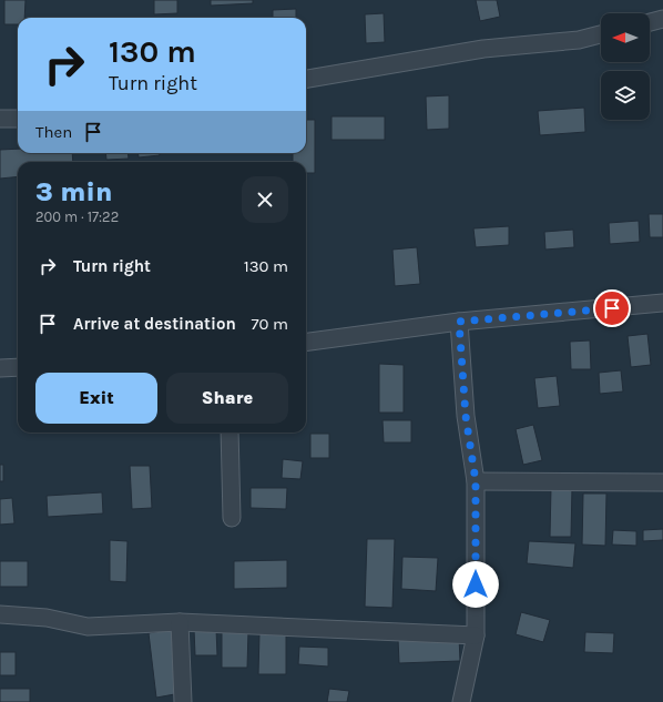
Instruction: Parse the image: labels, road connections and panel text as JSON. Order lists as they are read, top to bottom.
{
  "north": "left",
  "page": {
    "turn": ["130 m", "Turn right"],
    "then": "Then",
    "heading": ["3 min", "200 m · 17:22"],
    "list": [
      {
        "name": "Turn right",
        "value": "130 m"
      },
      {
        "name": "Arrive at destination",
        "value": "70 m"
      }
    ],
    "buttons": ["Exit", "Share"]
  }
}
